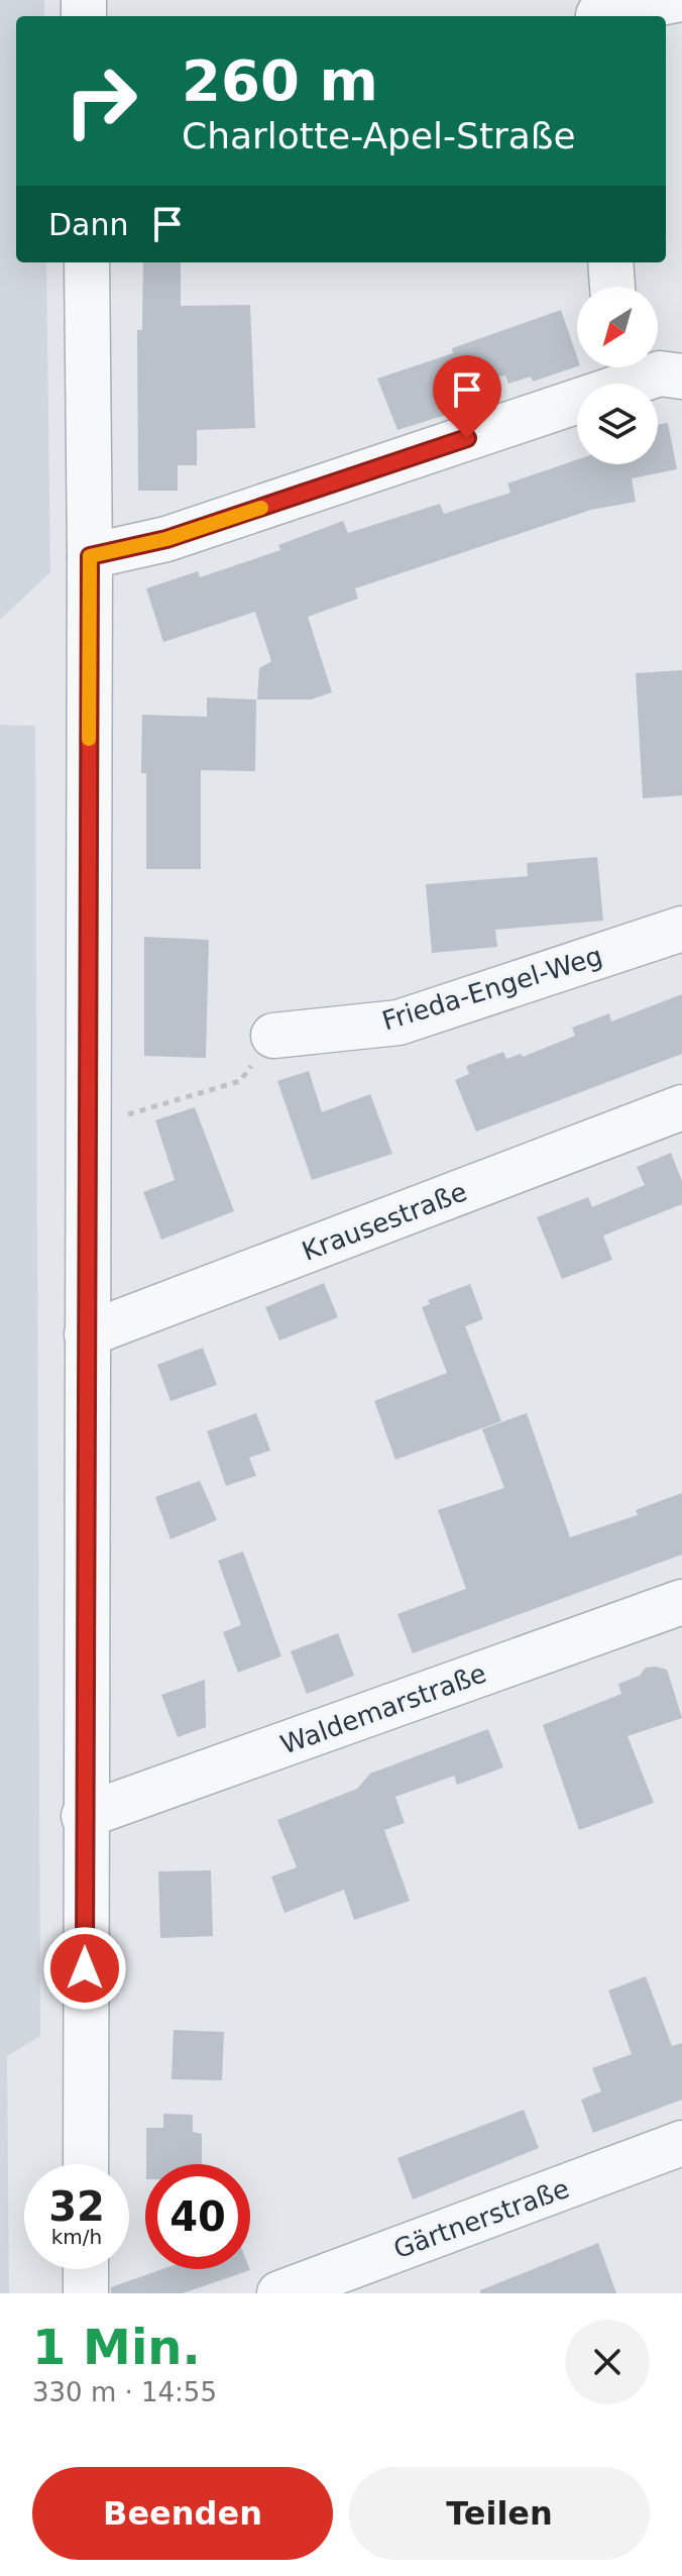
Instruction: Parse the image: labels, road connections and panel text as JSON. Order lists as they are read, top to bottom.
{
  "streets": {
    "street": [
      "Frieda-Engel-Weg",
      "Krausestraße",
      "Waldemarstraße",
      "Gärtnerstraße"
    ]
  },
  "north": "bottom left",
  "page": {
    "turn": ["260 m", "Charlotte-Apel-Straße"],
    "then": "Dann",
    "speed": "32 km/h",
    "limit": "40",
    "heading": ["1 Min.", "330 m · 14:55"],
    "buttons": ["Beenden", "Teilen"]
  }
}
